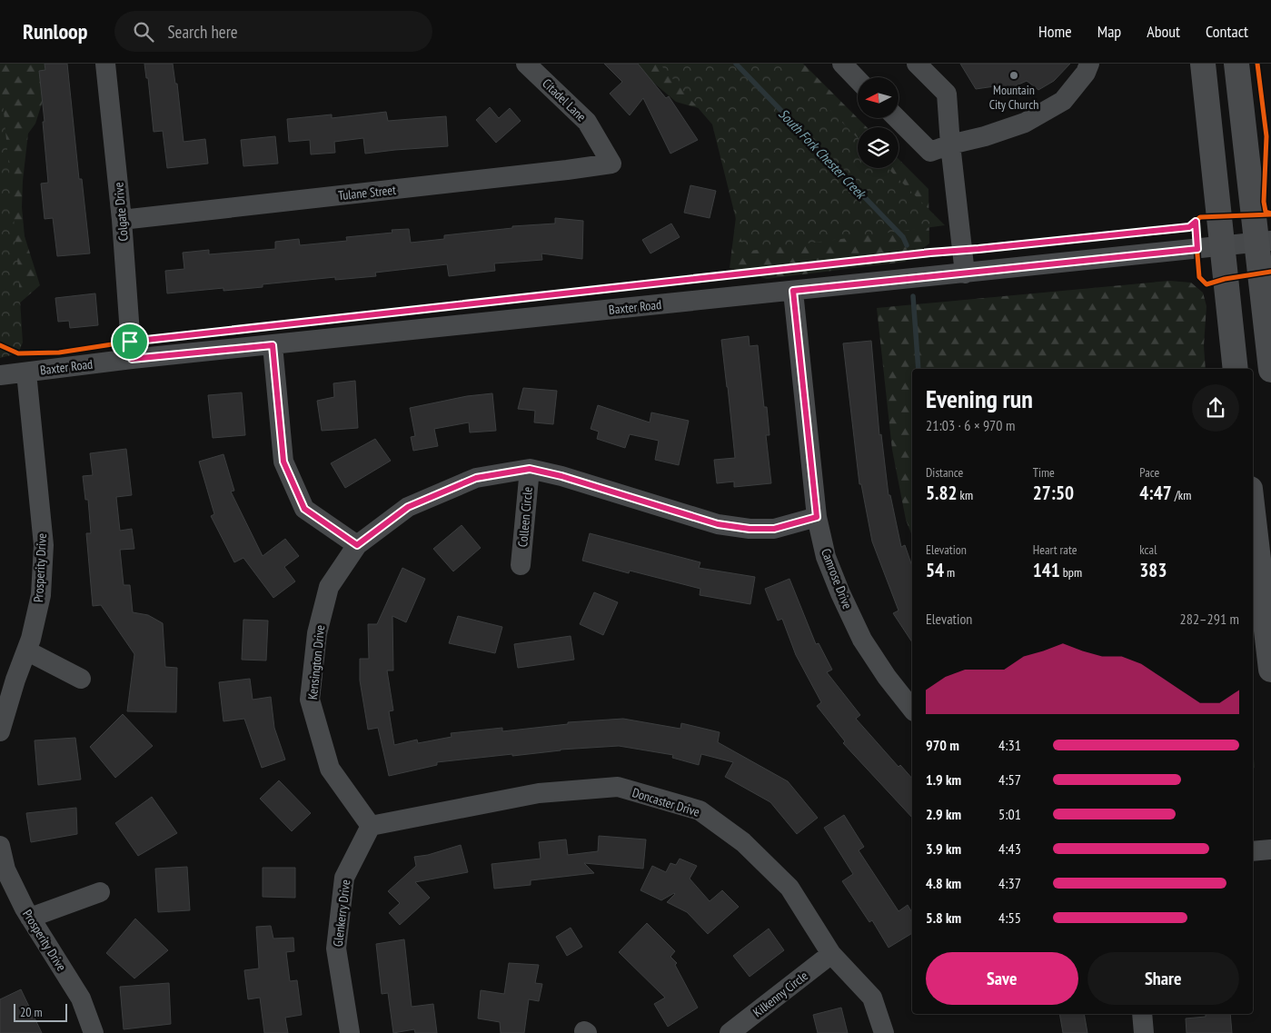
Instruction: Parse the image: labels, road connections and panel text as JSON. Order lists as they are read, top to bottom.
{
  "streets": {
    "street": [
      "Citadel Lane",
      "Tulane Street",
      "Colgate Drive",
      "Baxter Road",
      "Colleen Circle",
      "Prosperity Drive",
      "Camrose Drive",
      "Kensington Drive",
      "Doncaster Drive",
      "Glenkerry Drive",
      "Kilkenny Circle"
    ]
  },
  "crossings": [
    ["Citadel Lane", "Tulane Street"],
    ["Tulane Street", "Colgate Drive"],
    ["Colgate Drive", "Baxter Road"],
    ["Baxter Road", "Prosperity Drive"],
    ["Baxter Road", "Camrose Drive"],
    ["Colleen Circle", "Kensington Drive"],
    ["Camrose Drive", "Kensington Drive"],
    ["Kensington Drive", "Doncaster Drive"],
    ["Kensington Drive", "Glenkerry Drive"],
    ["Doncaster Drive", "Glenkerry Drive"],
    ["Doncaster Drive", "Kilkenny Circle"]
  ],
  "water": ["South Fork Chester Creek"],
  "places": ["Mountain City Church"],
  "scale_bar": "20 m",
  "north": "left",
  "page": {
    "header": "Runloop",
    "search": "Search here",
    "nav": [
      "Home",
      "Map",
      "About",
      "Contact"
    ],
    "heading": ["Evening run", "21:03 · 6 × 970 m"],
    "stats": [
      ["Distance", "5.82 km"],
      ["Time", "27:50"],
      ["Pace", "4:47 /km"],
      ["Elevation", "54 m"],
      ["Heart rate", "141 bpm"],
      ["kcal", "383"]
    ],
    "chart": ["Elevation", "282–291 m"],
    "list": [
      {
        "name": "970 m",
        "note": "4:31"
      },
      {
        "name": "1.9 km",
        "note": "4:57"
      },
      {
        "name": "2.9 km",
        "note": "5:01"
      },
      {
        "name": "3.9 km",
        "note": "4:43"
      },
      {
        "name": "4.8 km",
        "note": "4:37"
      },
      {
        "name": "5.8 km",
        "note": "4:55"
      }
    ],
    "buttons": ["Save", "Share"],
    "scale": "20 m"
  }
}
